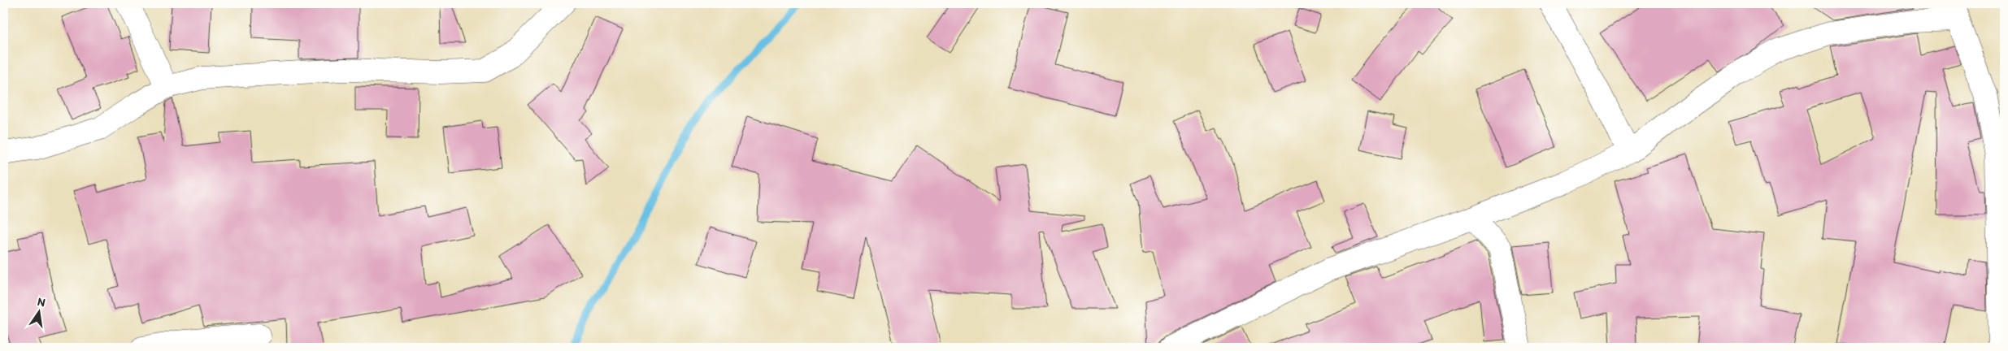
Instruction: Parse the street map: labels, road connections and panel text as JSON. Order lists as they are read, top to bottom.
{
  "north": "top"
}
